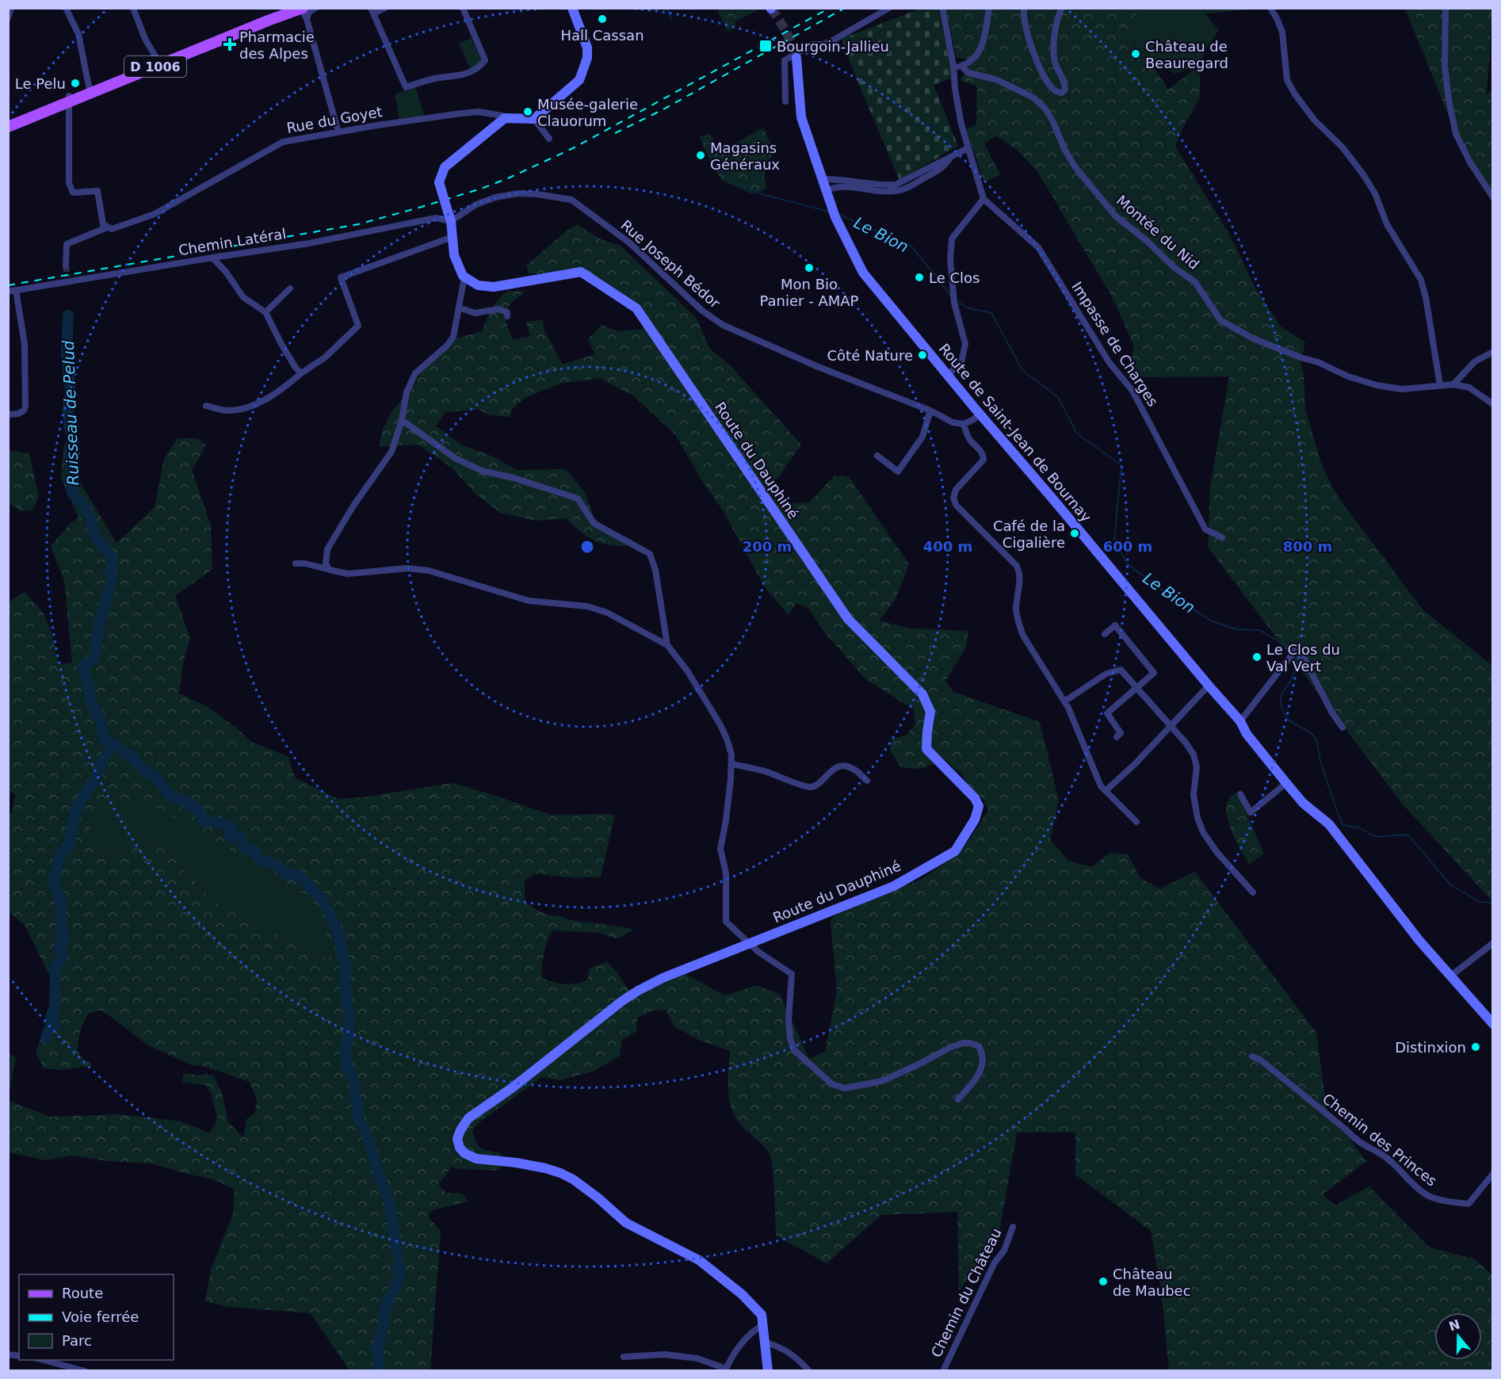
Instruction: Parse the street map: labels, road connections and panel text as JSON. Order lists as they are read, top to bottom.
{
  "streets": {
    "main road": ["D 1006"],
    "street": [
      "Rue du Goyet",
      "Montée du Nid",
      "Chemin Latéral",
      "Rue Joseph Bédor",
      "Impasse de Charges",
      "Route de Saint-Jean de Bournay",
      "Route du Dauphiné",
      "Chemin des Princes",
      "Chemin du Château"
    ]
  },
  "crossings": [
    ["Chemin Latéral", "Rue Joseph Bédor"]
  ],
  "water": ["Le Bion", "Ruisseau de Pelud"],
  "places": {
    "other": [
      "Hall Cassan",
      "Château de Beauregard",
      "Le Pelu",
      "Musée-galerie Clauorum",
      "Magasins Généraux",
      "Mon Bio Panier - AMAP",
      "Le Clos",
      "Côté Nature",
      "Café de la Cigalière",
      "Le Clos du Val Vert",
      "Distinxion",
      "Château de Maubec"
    ],
    "health": ["Pharmacie des Alpes"],
    "transit": ["Bourgoin-Jallieu"]
  },
  "legend": ["Route", "Voie ferrée", "Parc"],
  "north": "top",
  "rings": [
    "200 m",
    "400 m",
    "600 m",
    "800 m"
  ]
}
